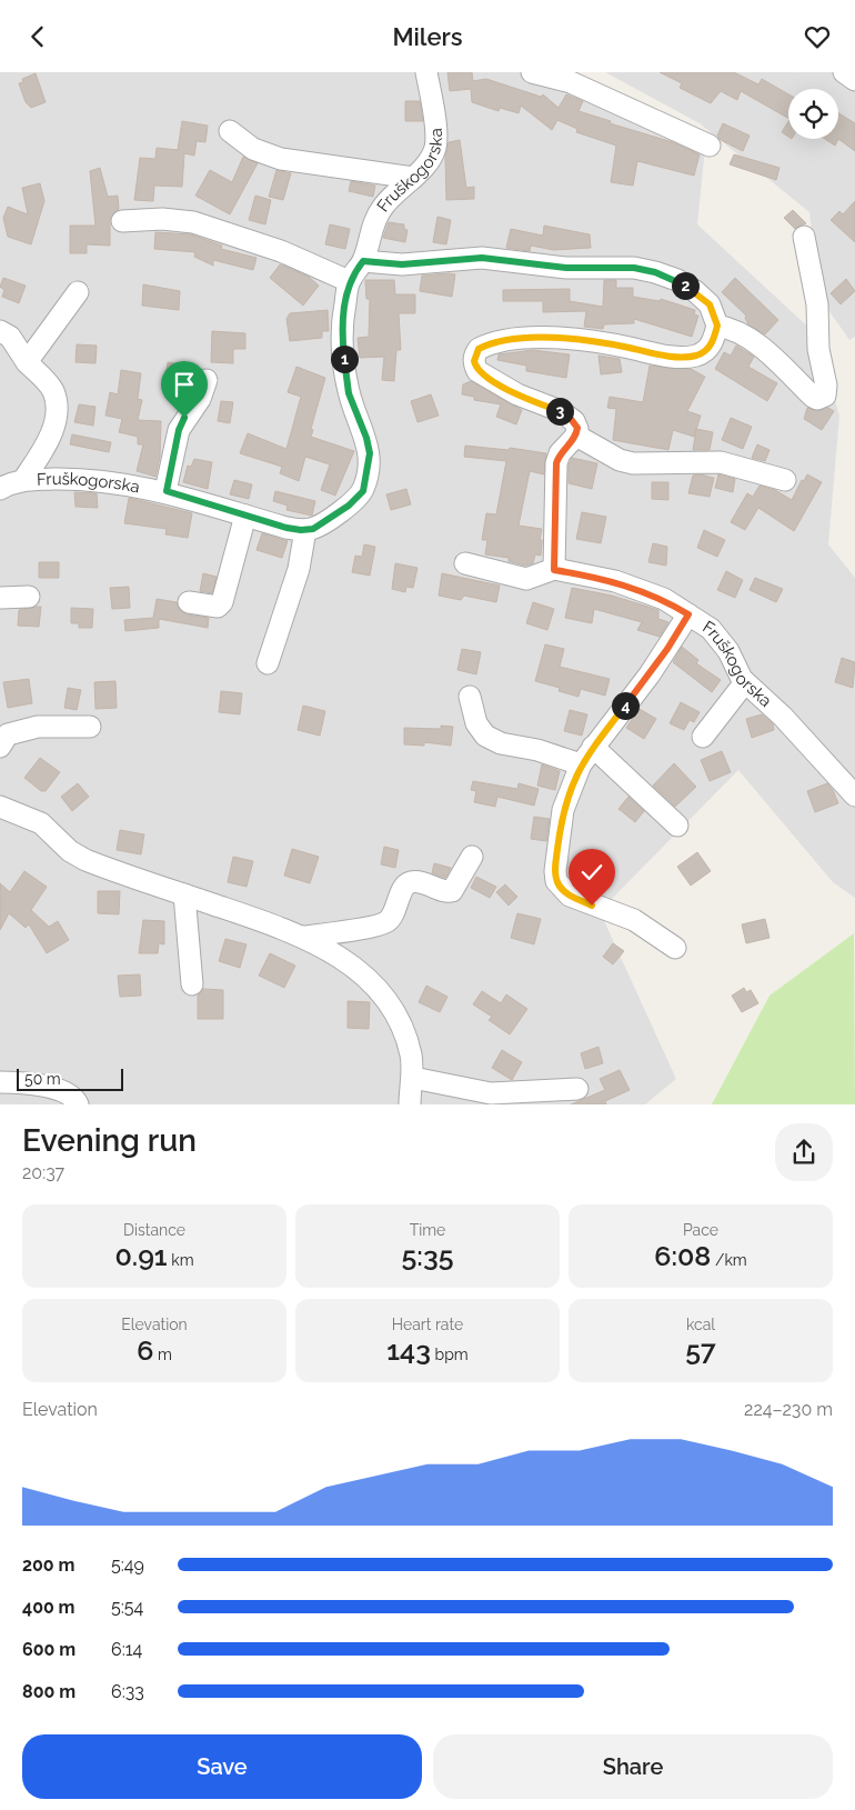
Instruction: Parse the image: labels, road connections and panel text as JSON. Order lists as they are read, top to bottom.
{
  "streets": {
    "street": ["Fruškogorska"]
  },
  "scale_bar": "50 m",
  "page": {
    "header": "Milers",
    "pins": [
      "2",
      "1",
      "3",
      "4"
    ],
    "scale": "50 m",
    "heading": ["Evening run", "20:37"],
    "stats": [
      ["Distance", "0.91 km"],
      ["Time", "5:35"],
      ["Pace", "6:08 /km"],
      ["Elevation", "6 m"],
      ["Heart rate", "143 bpm"],
      ["kcal", "57"]
    ],
    "chart": ["Elevation", "224–230 m"],
    "list": [
      {
        "name": "200 m",
        "note": "5:49"
      },
      {
        "name": "400 m",
        "note": "5:54"
      },
      {
        "name": "600 m",
        "note": "6:14"
      },
      {
        "name": "800 m",
        "note": "6:33"
      }
    ],
    "buttons": ["Save", "Share"]
  }
}
